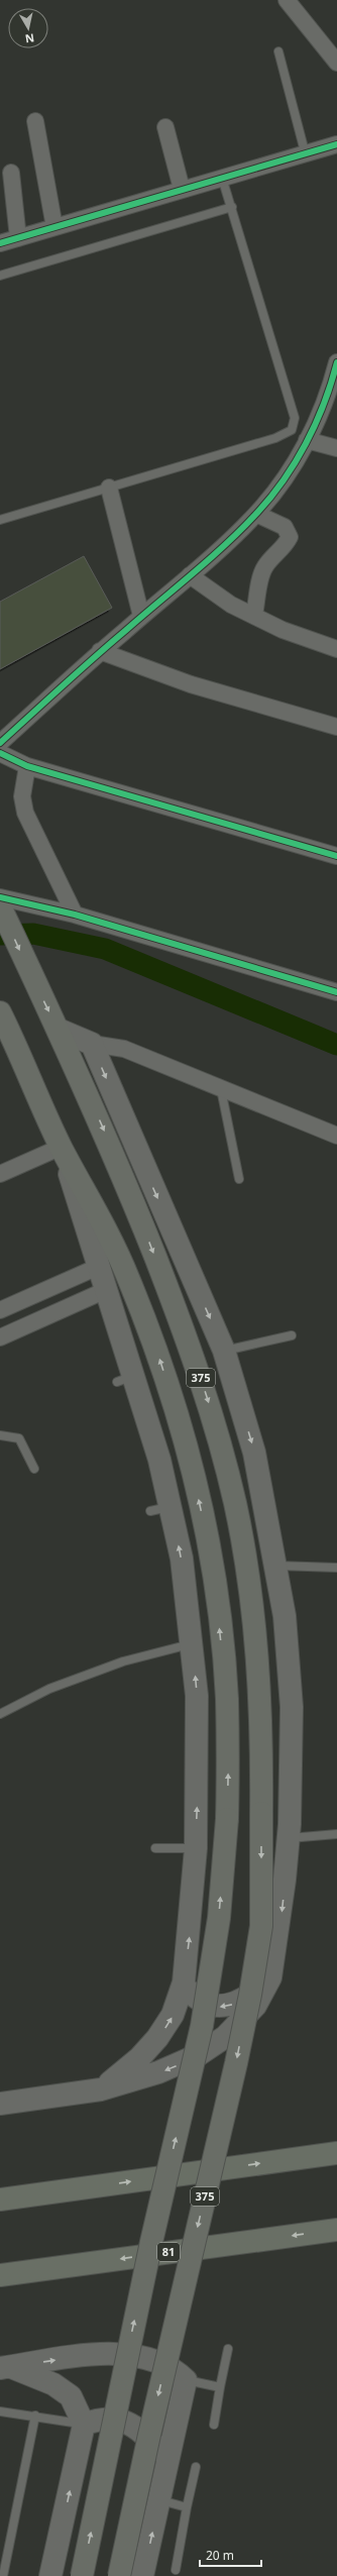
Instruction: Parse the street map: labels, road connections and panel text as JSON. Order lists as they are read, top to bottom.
{
  "streets": {
    "highway": ["81"],
    "main road": ["375"]
  },
  "scale_bar": "20 m",
  "north": "bottom"
}
